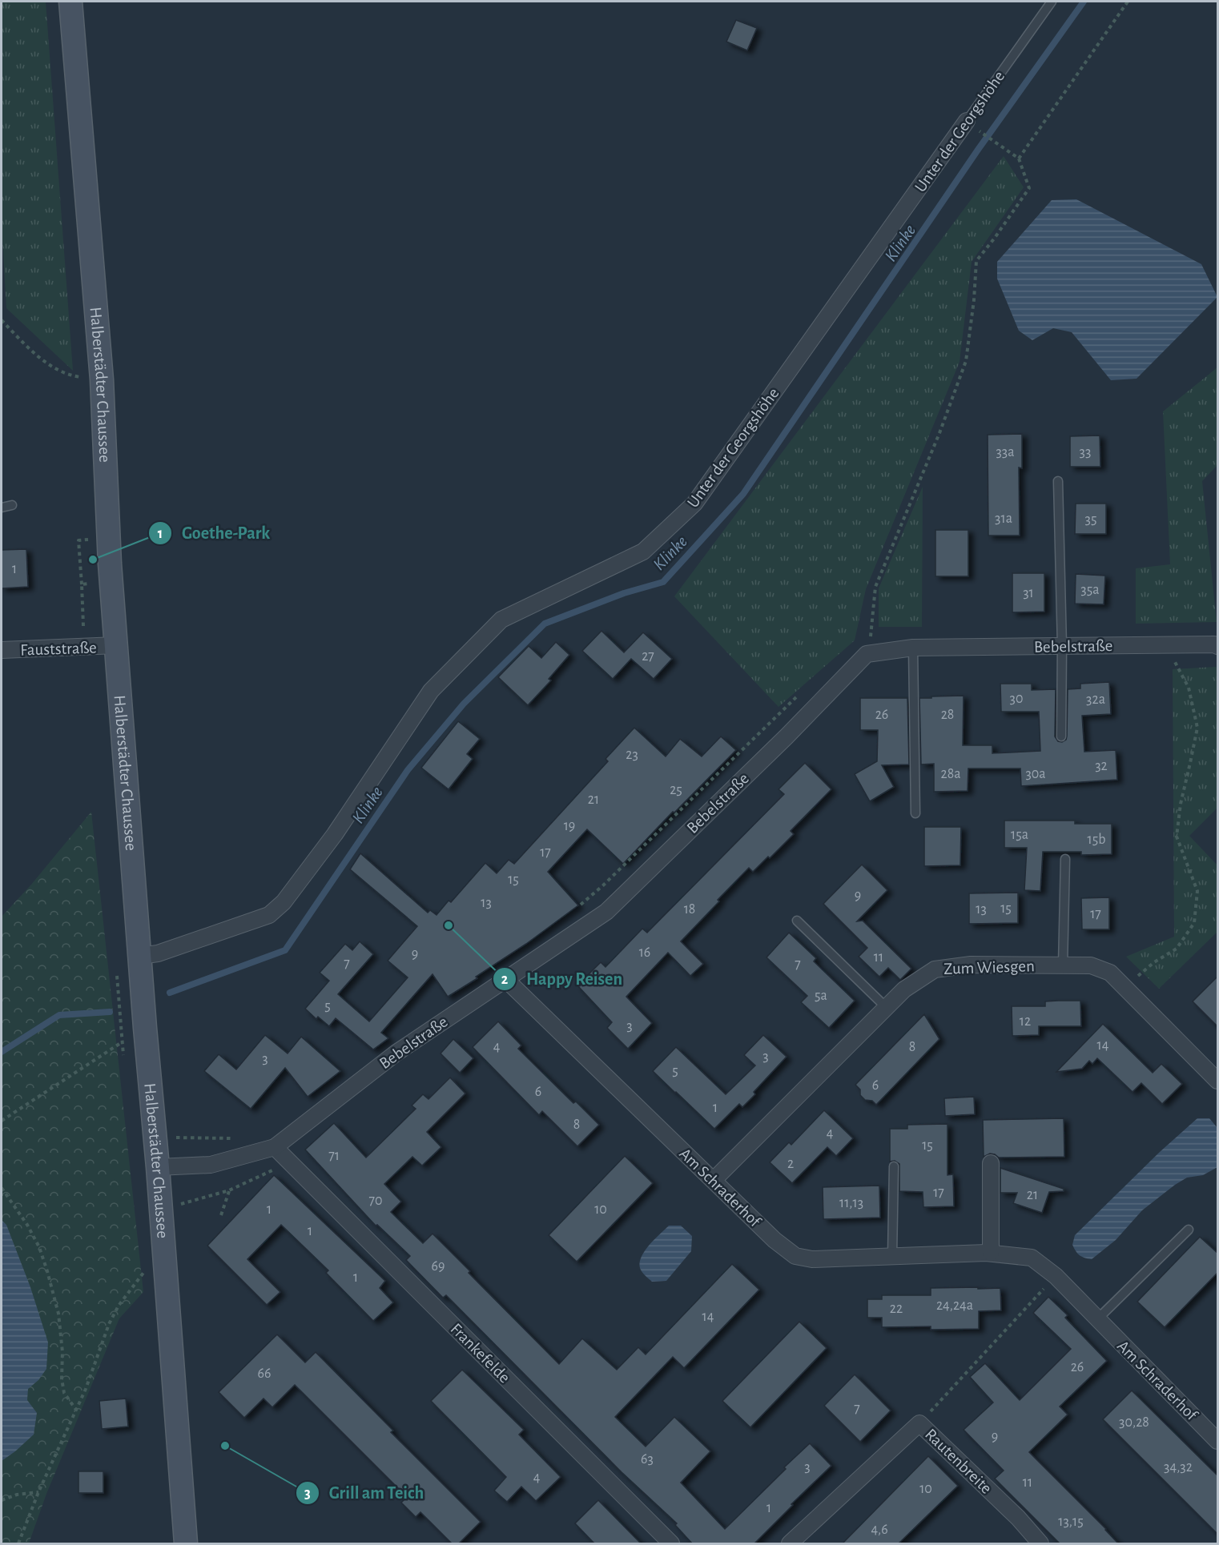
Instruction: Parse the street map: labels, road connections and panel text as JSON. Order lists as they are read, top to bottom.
{
  "streets": {
    "main road": ["Halberstädter Chaussee"],
    "street": [
      "Unter der Georgshöhe",
      "Bebelstraße",
      "Fauststraße",
      "Zum Wiesgen",
      "Am Schraderhof",
      "Frankefelde",
      "Rautenbreite"
    ]
  },
  "crossings": [
    ["Unter der Georgshöhe", "Halberstädter Chaussee"],
    ["Halberstädter Chaussee", "Fauststraße"],
    ["Bebelstraße", "Am Schraderhof"],
    ["Bebelstraße", "Frankefelde"],
    ["Zum Wiesgen", "Am Schraderhof"]
  ],
  "water": ["Klinke"],
  "places": ["Goethe-Park", "Happy Reisen", "Grill am Teich"],
  "house_numbers": [
    "33a",
    "33",
    "31a",
    "35",
    "1",
    "35a",
    "31",
    "27",
    "30",
    "32a",
    "26",
    "28",
    "23",
    "32",
    "28a",
    "30a",
    "25",
    "21",
    "19",
    "15a",
    "15b",
    "17",
    "15",
    "9",
    "13",
    "15",
    "18",
    "13",
    "17",
    "16",
    "9",
    "11",
    "7",
    "7",
    "5a",
    "5",
    "12",
    "3",
    "14",
    "4",
    "8",
    "3",
    "3",
    "5",
    "6",
    "6",
    "1",
    "8",
    "4",
    "15",
    "71",
    "2",
    "17",
    "21",
    "70",
    "11,13",
    "1",
    "10",
    "1",
    "69",
    "1",
    "24,24a",
    "22",
    "14",
    "26",
    "66",
    "7",
    "30,28",
    "9",
    "63",
    "3",
    "34,32",
    "4",
    "11",
    "10",
    "1",
    "13,15",
    "4,6"
  ]
}
